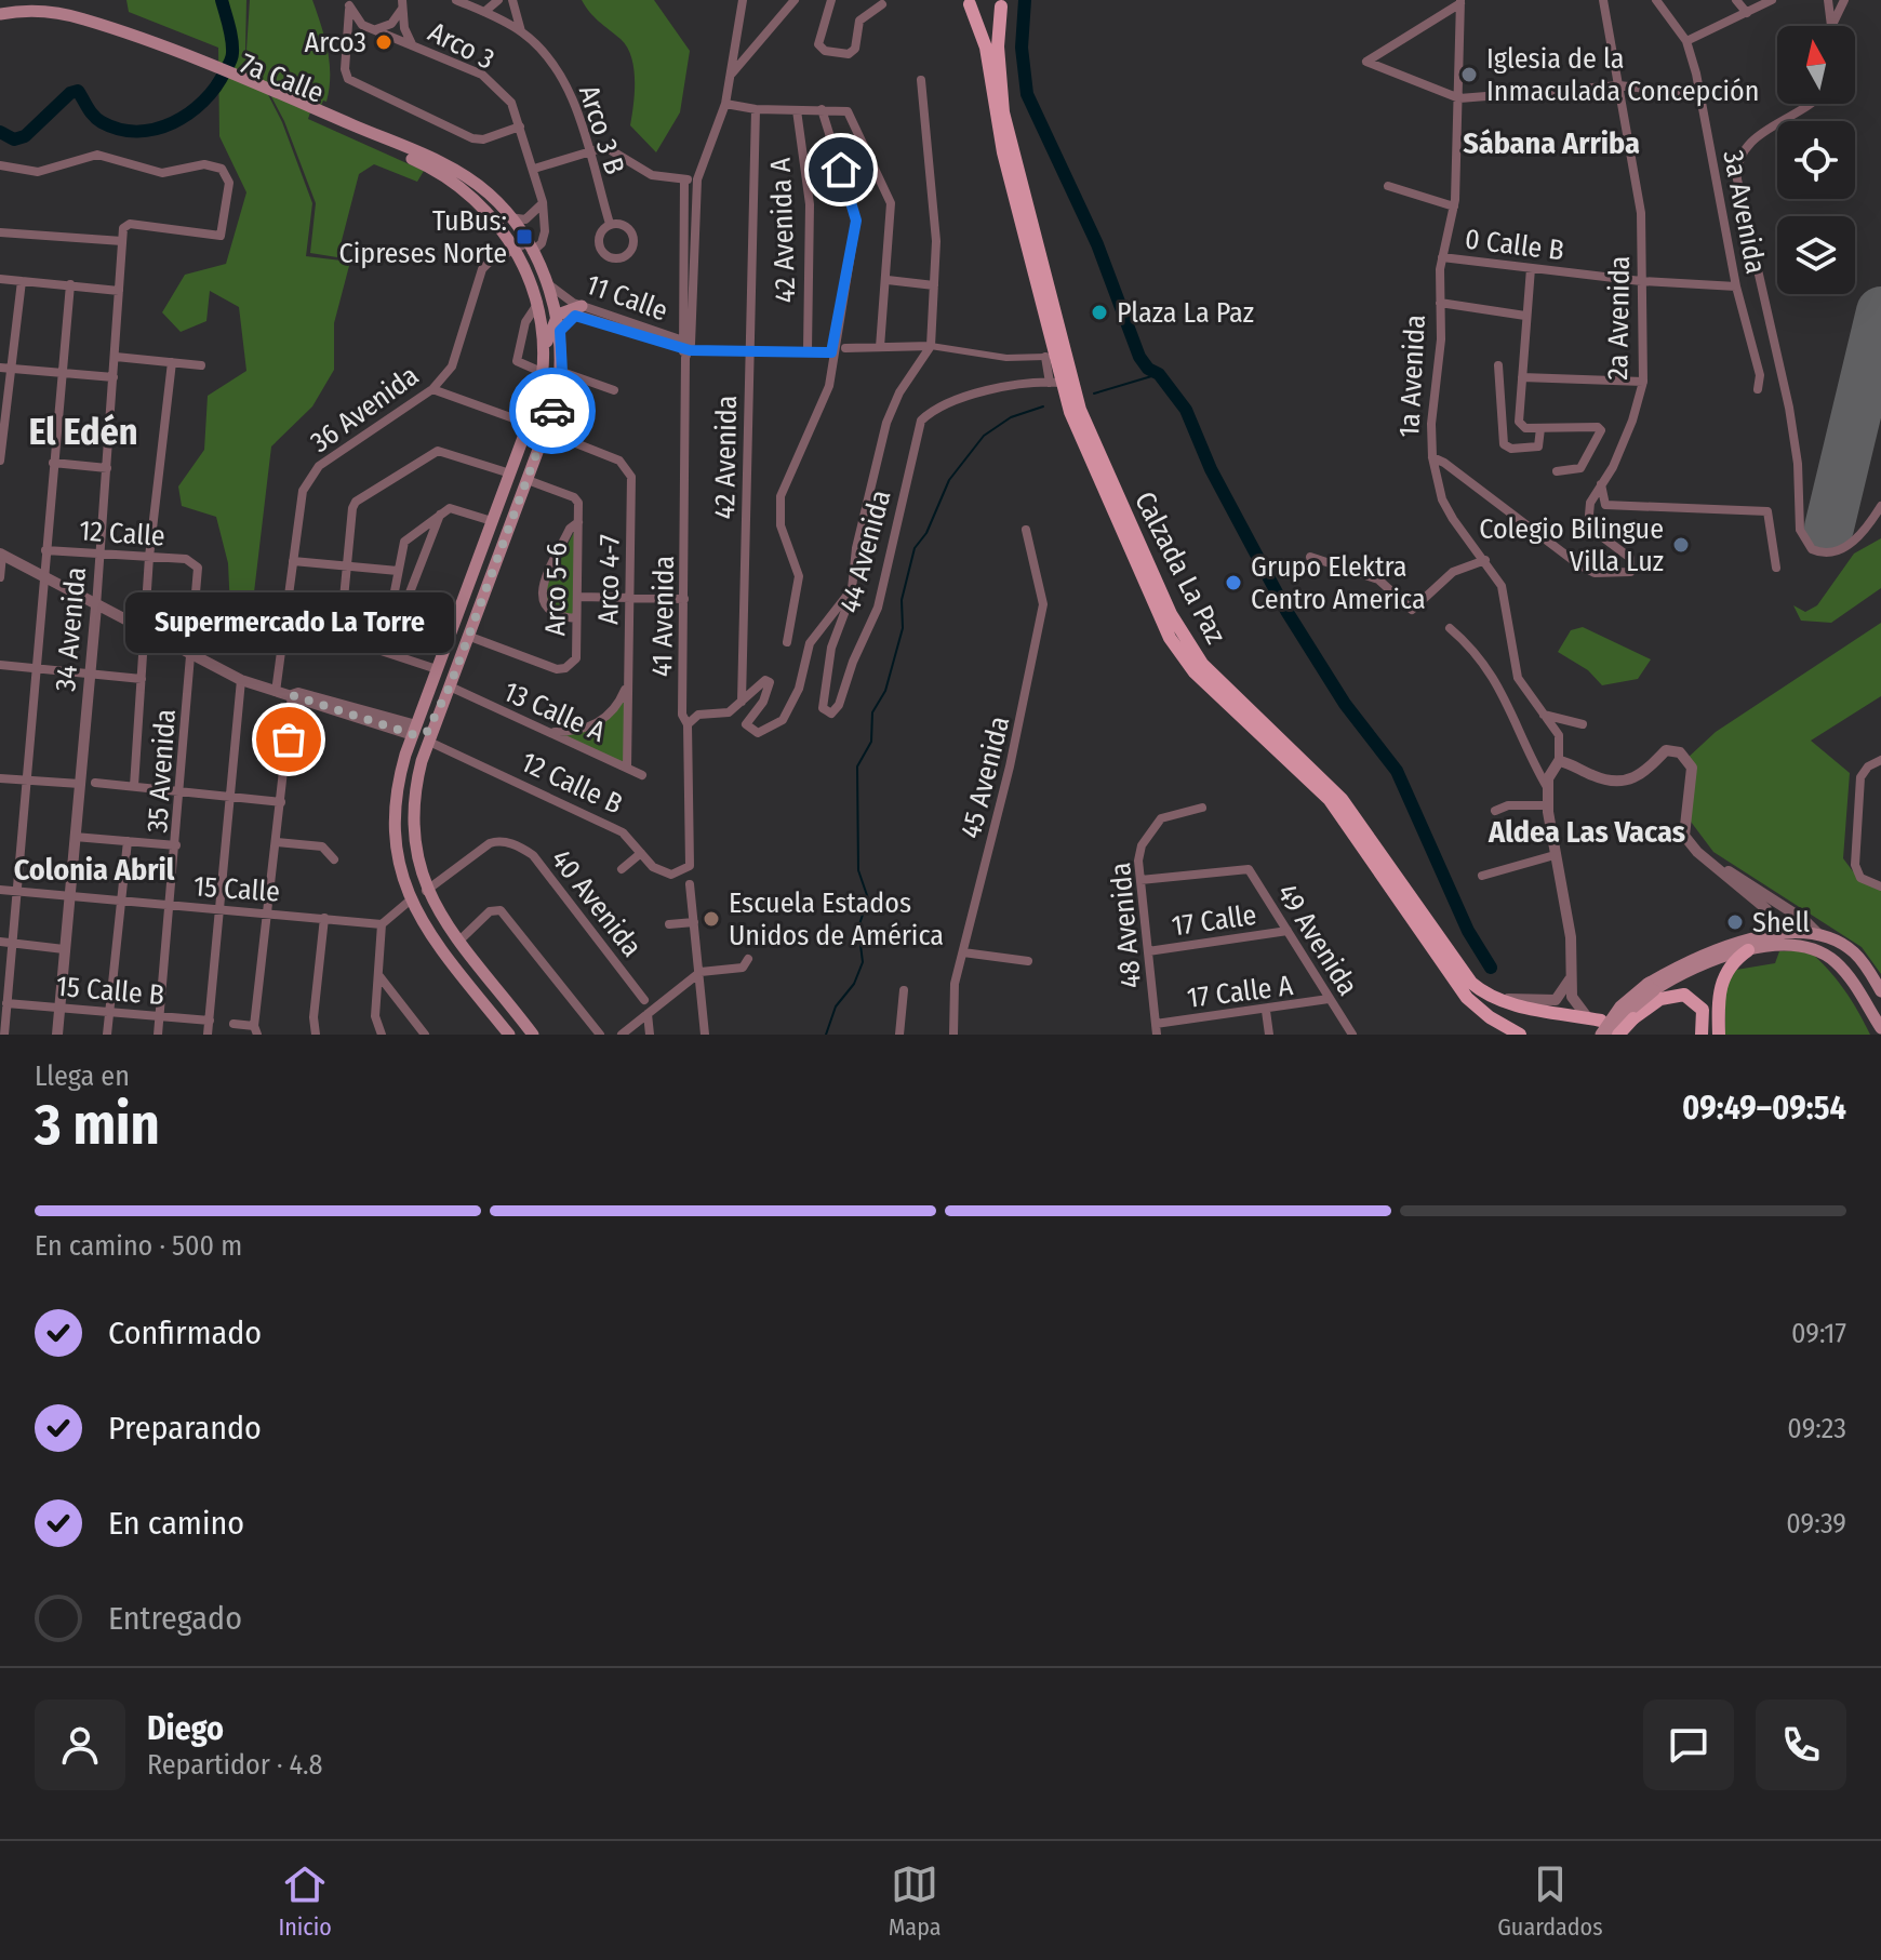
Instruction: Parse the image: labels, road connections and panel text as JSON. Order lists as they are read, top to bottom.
{
  "streets": {
    "main road": ["7a Calle", "Calzada La Paz"],
    "street": [
      "Arco 3",
      "Arco 3 B",
      "3a Avenida",
      "42 Avenida A",
      "0 Calle B",
      "11 Calle",
      "2a Avenida",
      "1a Avenida",
      "36 Avenida",
      "42 Avenida",
      "12 Calle",
      "44 Avenida",
      "Arco 4-7",
      "Arco 5-6",
      "41 Avenida",
      "34 Avenida",
      "13 Calle A",
      "35 Avenida",
      "45 Avenida",
      "12 Calle B",
      "15 Calle",
      "40 Avenida",
      "17 Calle",
      "48 Avenida",
      "49 Avenida",
      "15 Calle B",
      "17 Calle A"
    ]
  },
  "crossings": [
    ["7a Calle", "36 Avenida"],
    ["3a Avenida", "0 Calle B"],
    ["0 Calle B", "2a Avenida"],
    ["0 Calle B", "1a Avenida"],
    ["11 Calle", "41 Avenida"],
    ["2a Avenida", "1a Avenida"],
    ["42 Avenida", "44 Avenida"],
    ["12 Calle", "34 Avenida"],
    ["12 Calle", "35 Avenida"],
    ["44 Avenida", "Calzada La Paz"],
    ["Arco 4-7", "13 Calle A"],
    ["41 Avenida", "12 Calle B"],
    ["34 Avenida", "15 Calle"],
    ["34 Avenida", "15 Calle B"],
    ["35 Avenida", "15 Calle"],
    ["35 Avenida", "15 Calle B"],
    ["17 Calle", "48 Avenida"],
    ["17 Calle", "49 Avenida"],
    ["48 Avenida", "49 Avenida"],
    ["48 Avenida", "17 Calle A"],
    ["49 Avenida", "17 Calle A"]
  ],
  "districts": [
    "Sábana Arriba",
    "El Edén",
    "Aldea Las Vacas",
    "Colonia Abril"
  ],
  "places": {
    "other": [
      "Arco3",
      "Iglesia de la Inmaculada Concepción",
      "Plaza La Paz",
      "Colegio Bilingue Villa Luz",
      "Grupo Elektra Centro America",
      "Supermercado La Torre",
      "Escuela Estados Unidos de América",
      "Shell"
    ],
    "transit": ["TuBus: Cipreses Norte"]
  },
  "north": "top",
  "page": {
    "bubble": "Supermercado La Torre",
    "heading": ["3 min", "Llega en", "09:49–09:54"],
    "panel": ["Diego", "Repartidor · 4.8"],
    "bar": "En camino · 500 m",
    "list": [
      ["Confirmado", "09:17"],
      ["Preparando", "09:23"],
      ["En camino", "09:39"],
      "Entregado"
    ],
    "tabs": ["Inicio", "Mapa", "Guardados"]
  }
}
